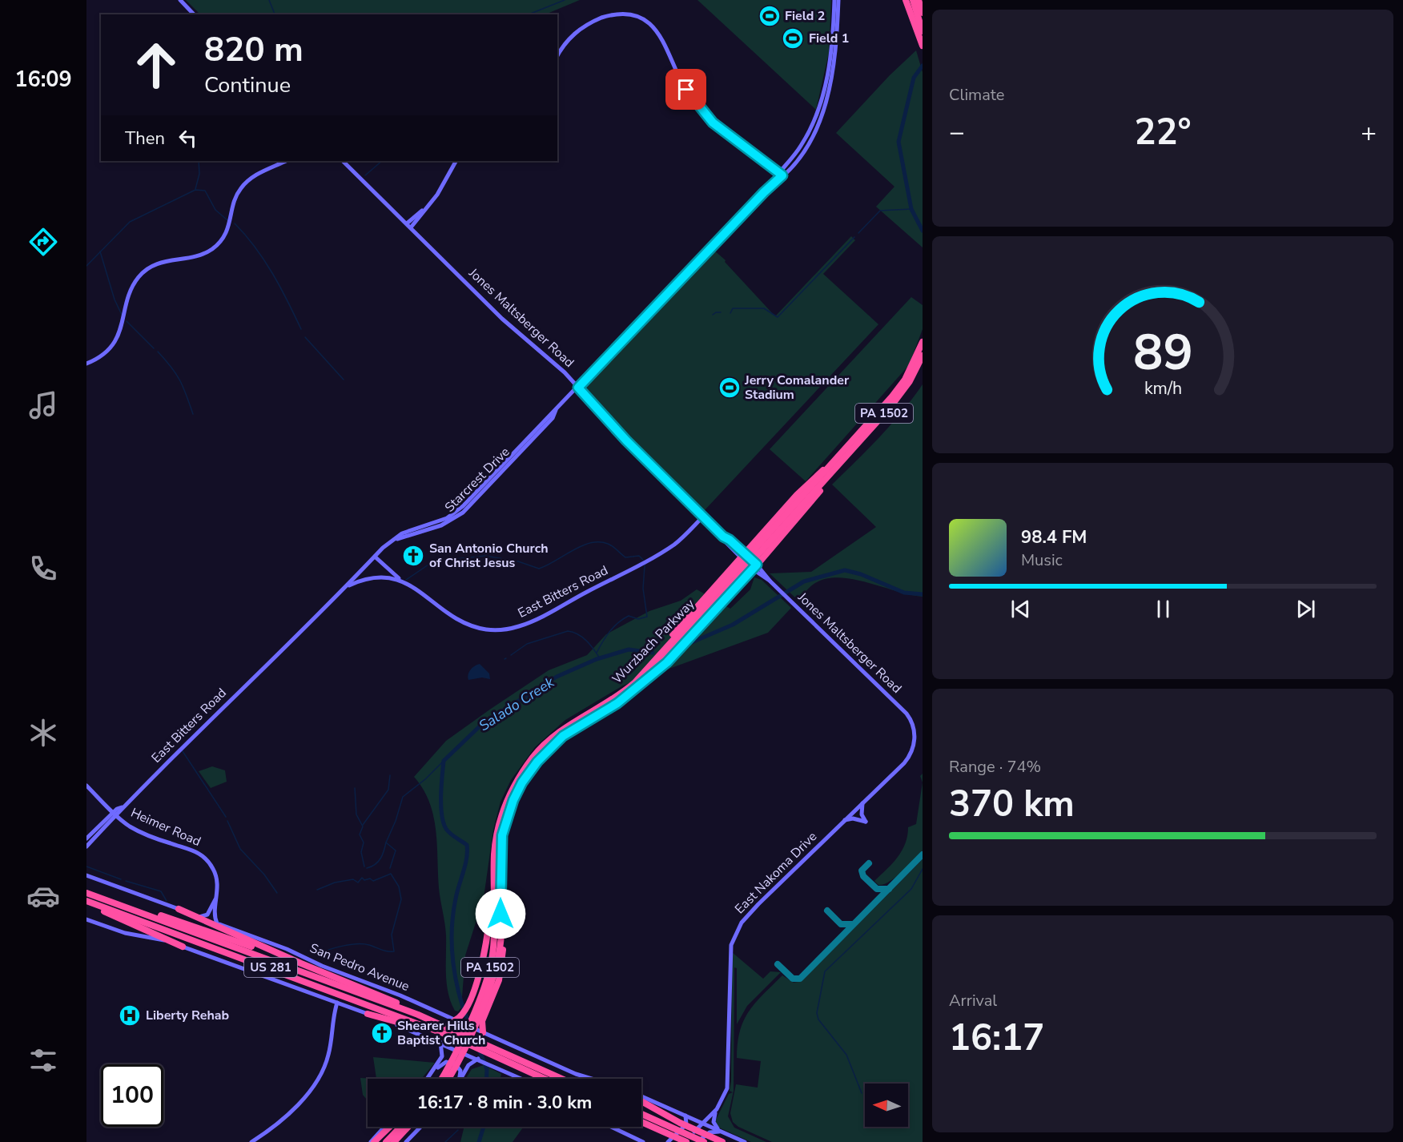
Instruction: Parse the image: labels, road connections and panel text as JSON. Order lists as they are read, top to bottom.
{
  "streets": {
    "highway": ["PA 1502", "Wurzbach Parkway", "US 281"],
    "main road": [
      "Jones Maltsberger Road",
      "Starcrest Drive",
      "East Bitters Road",
      "Heimer Road",
      "East Nakoma Drive",
      "San Pedro Avenue"
    ]
  },
  "crossings": [
    ["Jones Maltsberger Road", "Starcrest Drive"],
    ["Jones Maltsberger Road", "East Bitters Road"],
    ["Jones Maltsberger Road", "East Nakoma Drive"],
    ["Starcrest Drive", "East Bitters Road"],
    ["East Bitters Road", "Heimer Road"],
    ["Heimer Road", "San Pedro Avenue"]
  ],
  "water": ["Salado Creek"],
  "places": {
    "sports": ["Field 2", "Field 1", "Jerry Comalander Stadium"],
    "church": ["San Antonio Church of Christ Jesus", "Shearer Hills Baptist Church"],
    "hospital": ["Liberty Rehab"]
  },
  "north": "left",
  "page": {
    "tabs": "16:09",
    "tile": [
      "Climate",
      ["Range · 74%", "370 km"],
      ["Arrival", "16:17"]
    ],
    "turn": ["820 m", "Continue"],
    "heat": ["−", "22°", "+"],
    "then": "Then",
    "song": ["98.4 FM", "Music"],
    "limit": "100",
    "trip": "16:17 · 8 min · 3.0 km",
    "gauge": ["89", "km/h"]
  }
}
